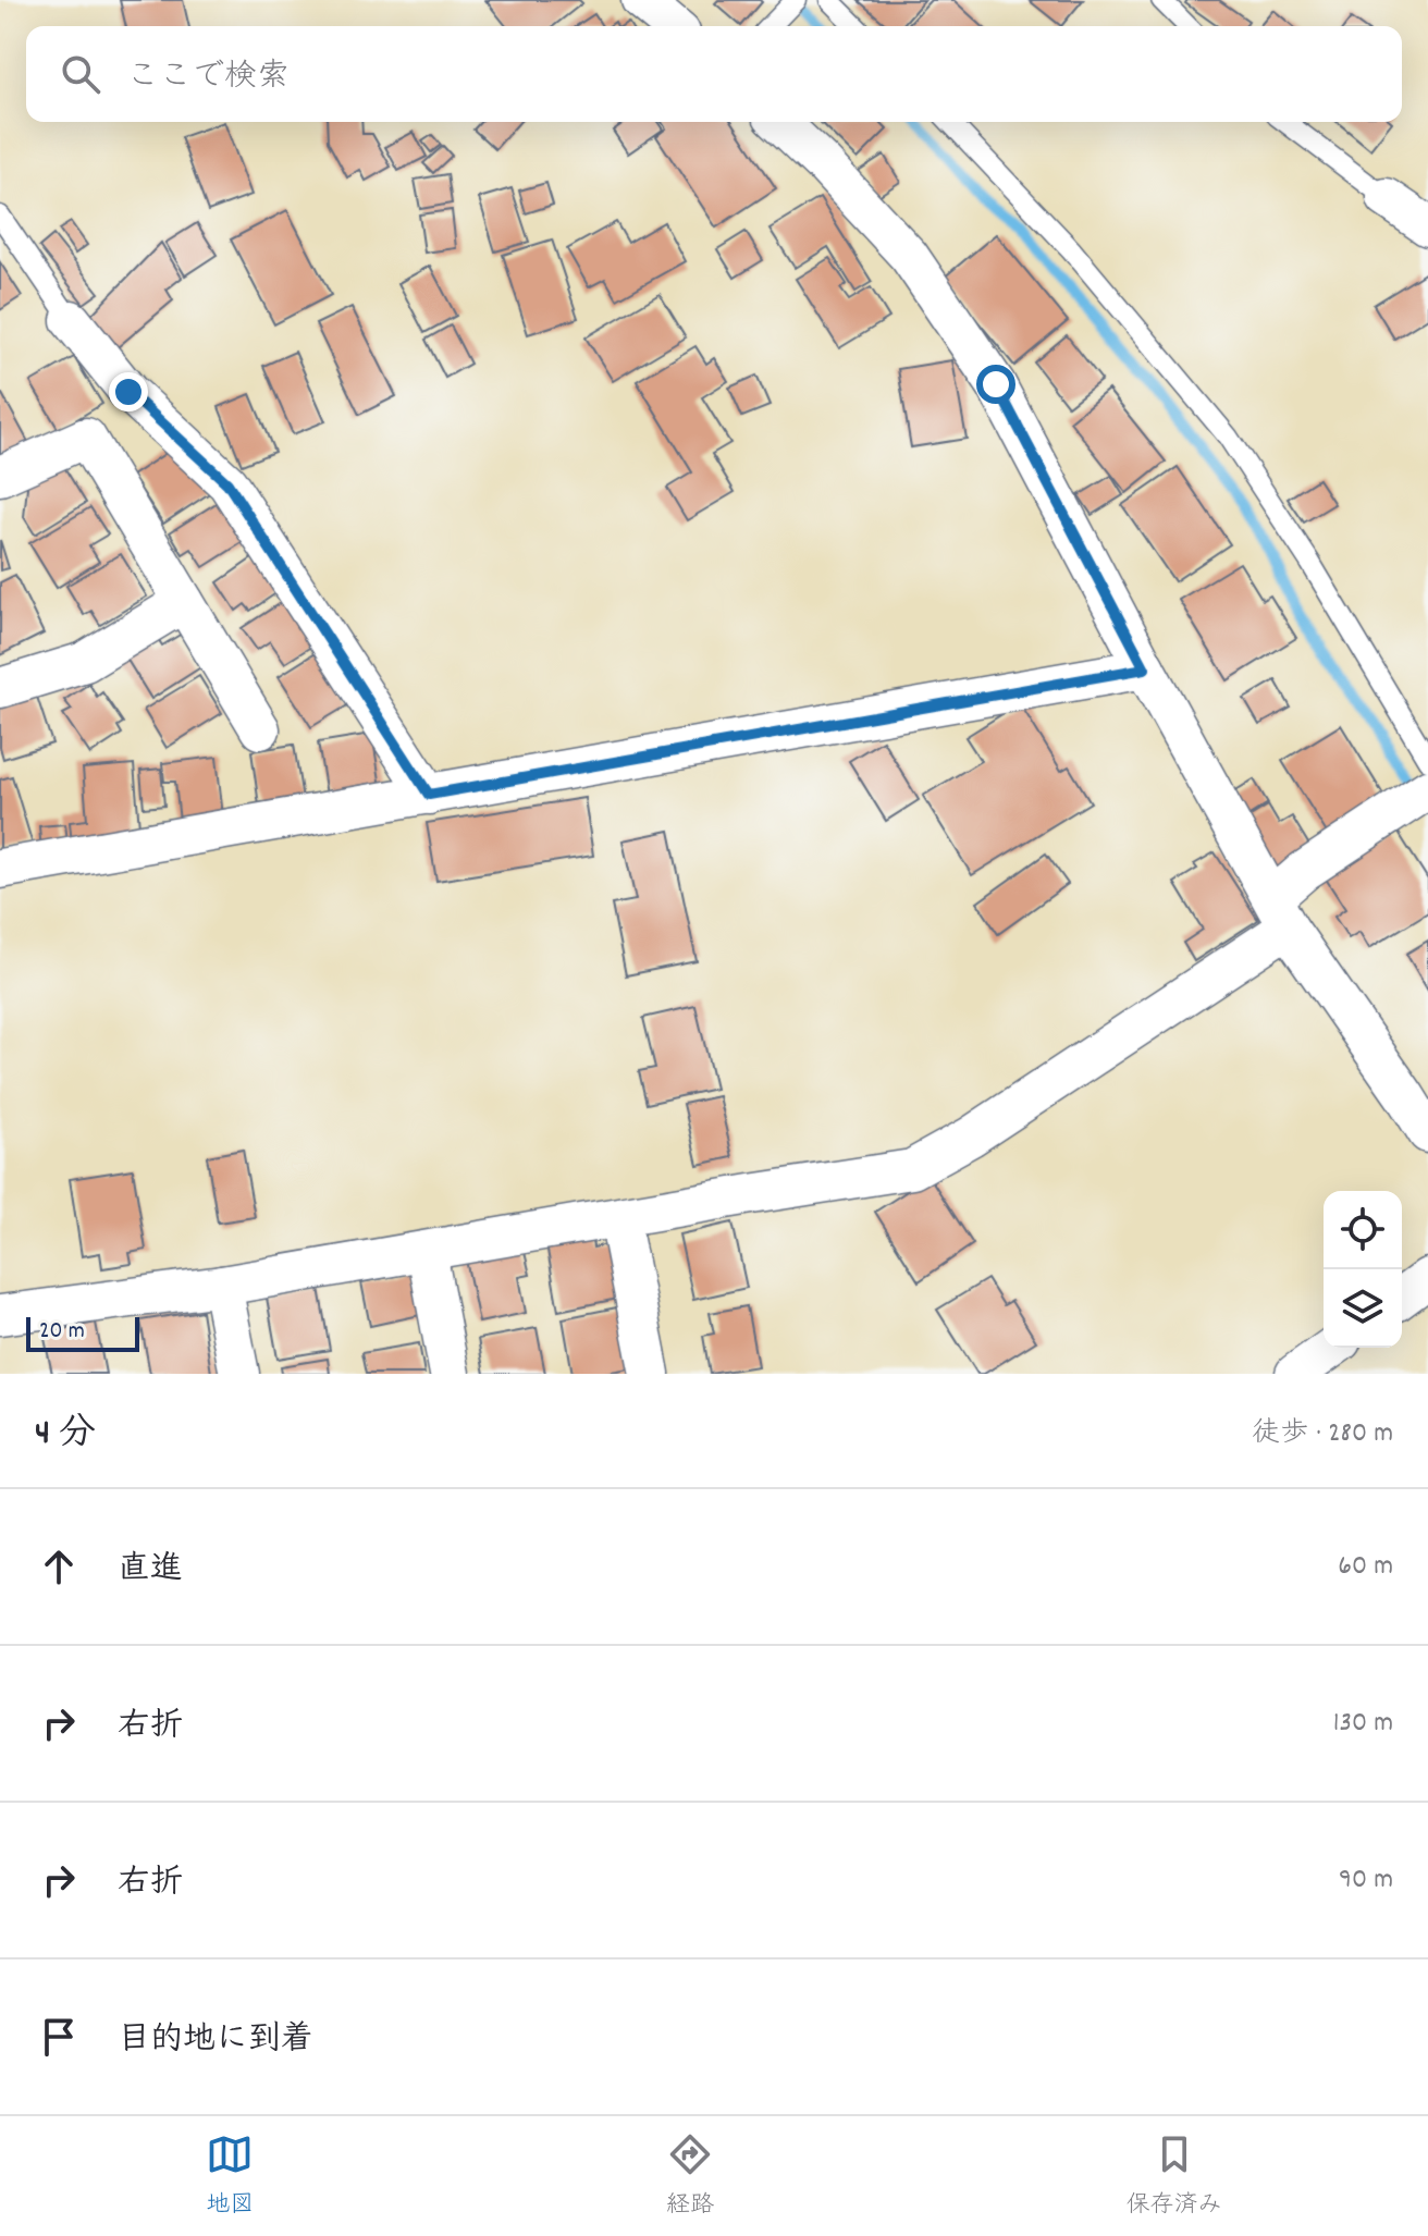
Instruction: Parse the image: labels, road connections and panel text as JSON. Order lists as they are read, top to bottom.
{
  "scale_bar": "20 m",
  "page": {
    "search": "ここで検索",
    "scale": "20 m",
    "heading": ["4 分", "徒歩 · 280 m"],
    "list": [
      ["直進", "60 m"],
      ["右折", "130 m"],
      ["右折", "90 m"],
      "目的地に到着"
    ],
    "nav": ["地図", "経路", "保存済み"]
  }
}
